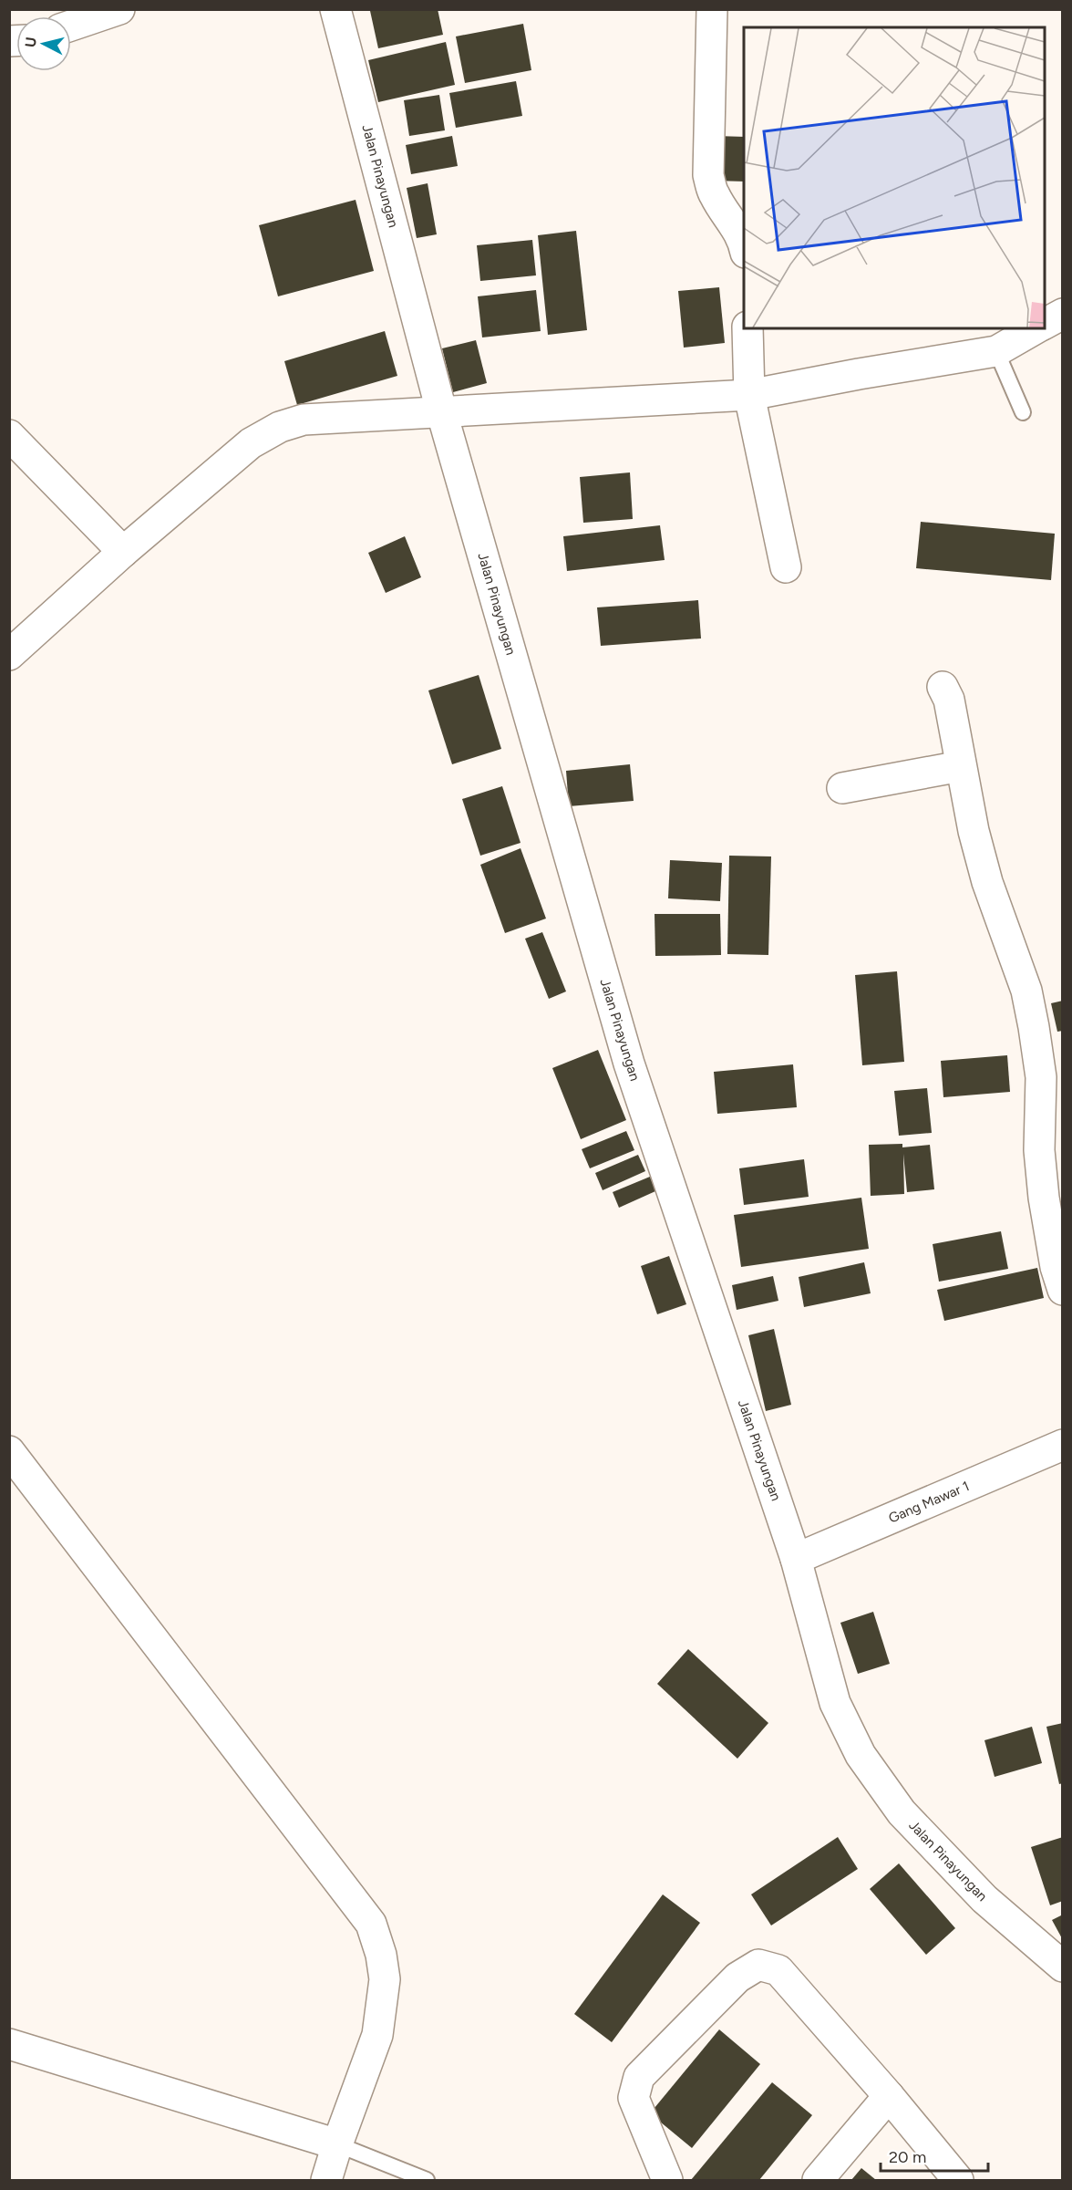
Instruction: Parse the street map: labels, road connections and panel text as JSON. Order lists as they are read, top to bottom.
{
  "streets": {
    "street": ["Jalan Pinayungan", "Gang Mawar 1"]
  },
  "crossings": [
    ["Jalan Pinayungan", "Gang Mawar 1"]
  ],
  "scale_bar": "20 m",
  "north": "left"
}
